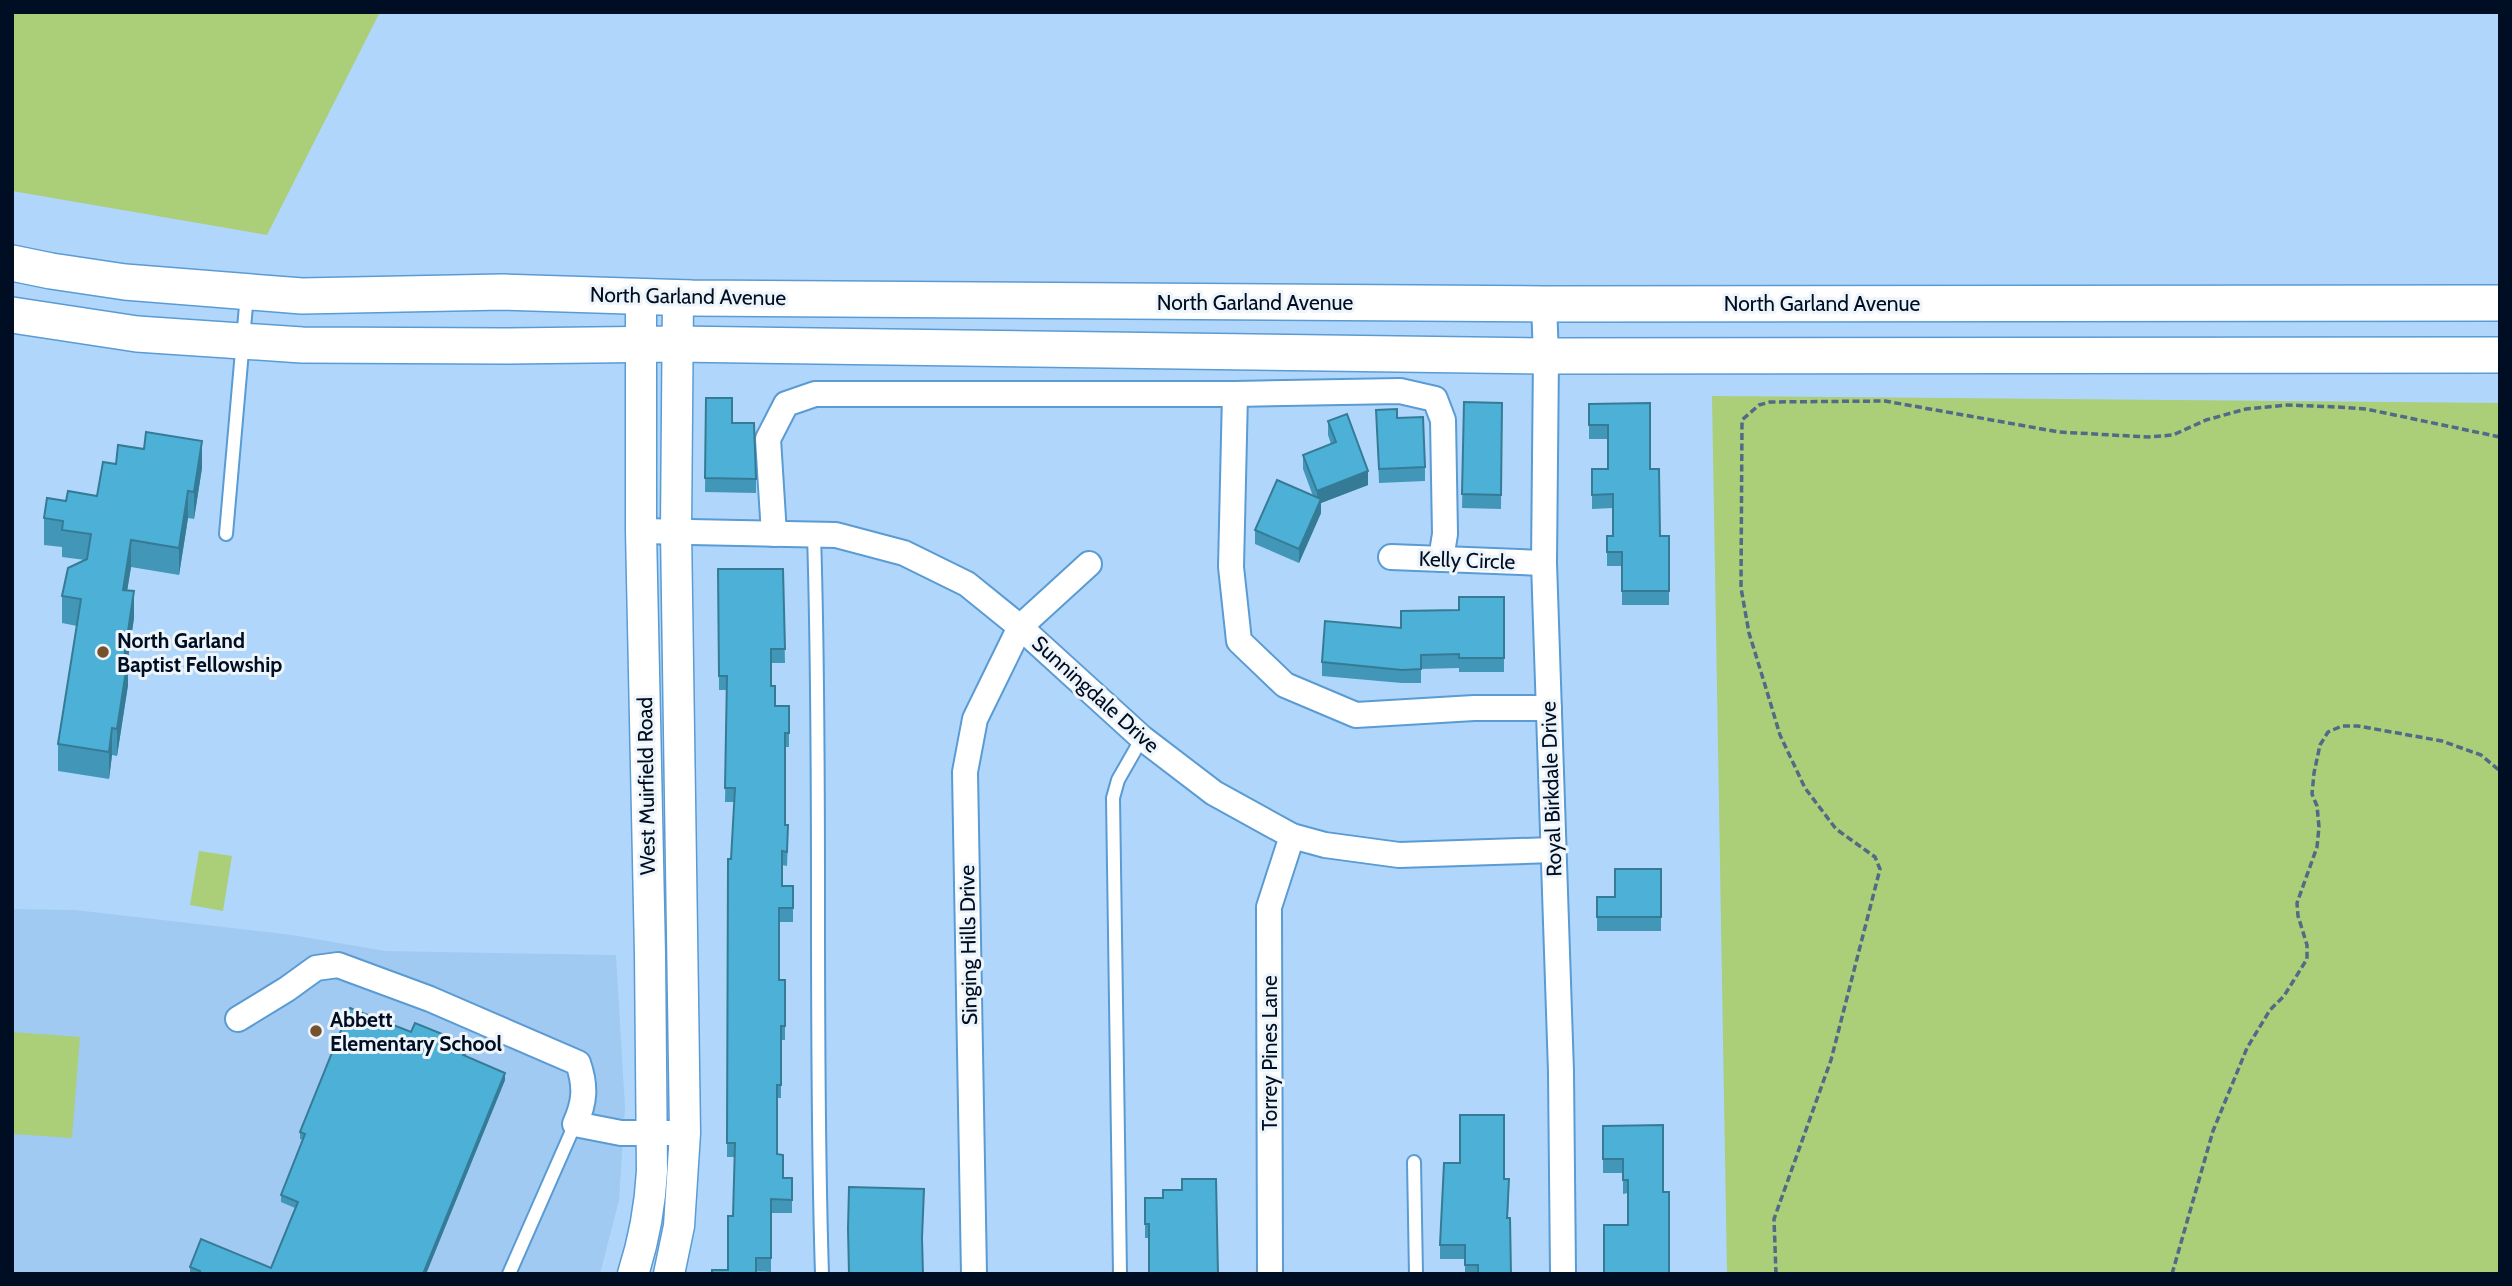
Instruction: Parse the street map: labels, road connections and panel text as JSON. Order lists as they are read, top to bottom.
{
  "streets": {
    "main road": ["North Garland Avenue"],
    "street": [
      "Kelly Circle",
      "Sunningdale Drive",
      "West Muirfield Road",
      "Royal Birkdale Drive",
      "Singing Hills Drive",
      "Torrey Pines Lane"
    ]
  },
  "crossings": [
    ["North Garland Avenue", "West Muirfield Road"],
    ["North Garland Avenue", "Royal Birkdale Drive"],
    ["Kelly Circle", "Royal Birkdale Drive"],
    ["Sunningdale Drive", "West Muirfield Road"],
    ["Sunningdale Drive", "Royal Birkdale Drive"],
    ["Sunningdale Drive", "Singing Hills Drive"],
    ["Sunningdale Drive", "Torrey Pines Lane"]
  ],
  "places": ["North Garland Baptist Fellowship", "Abbett Elementary School"]
}
